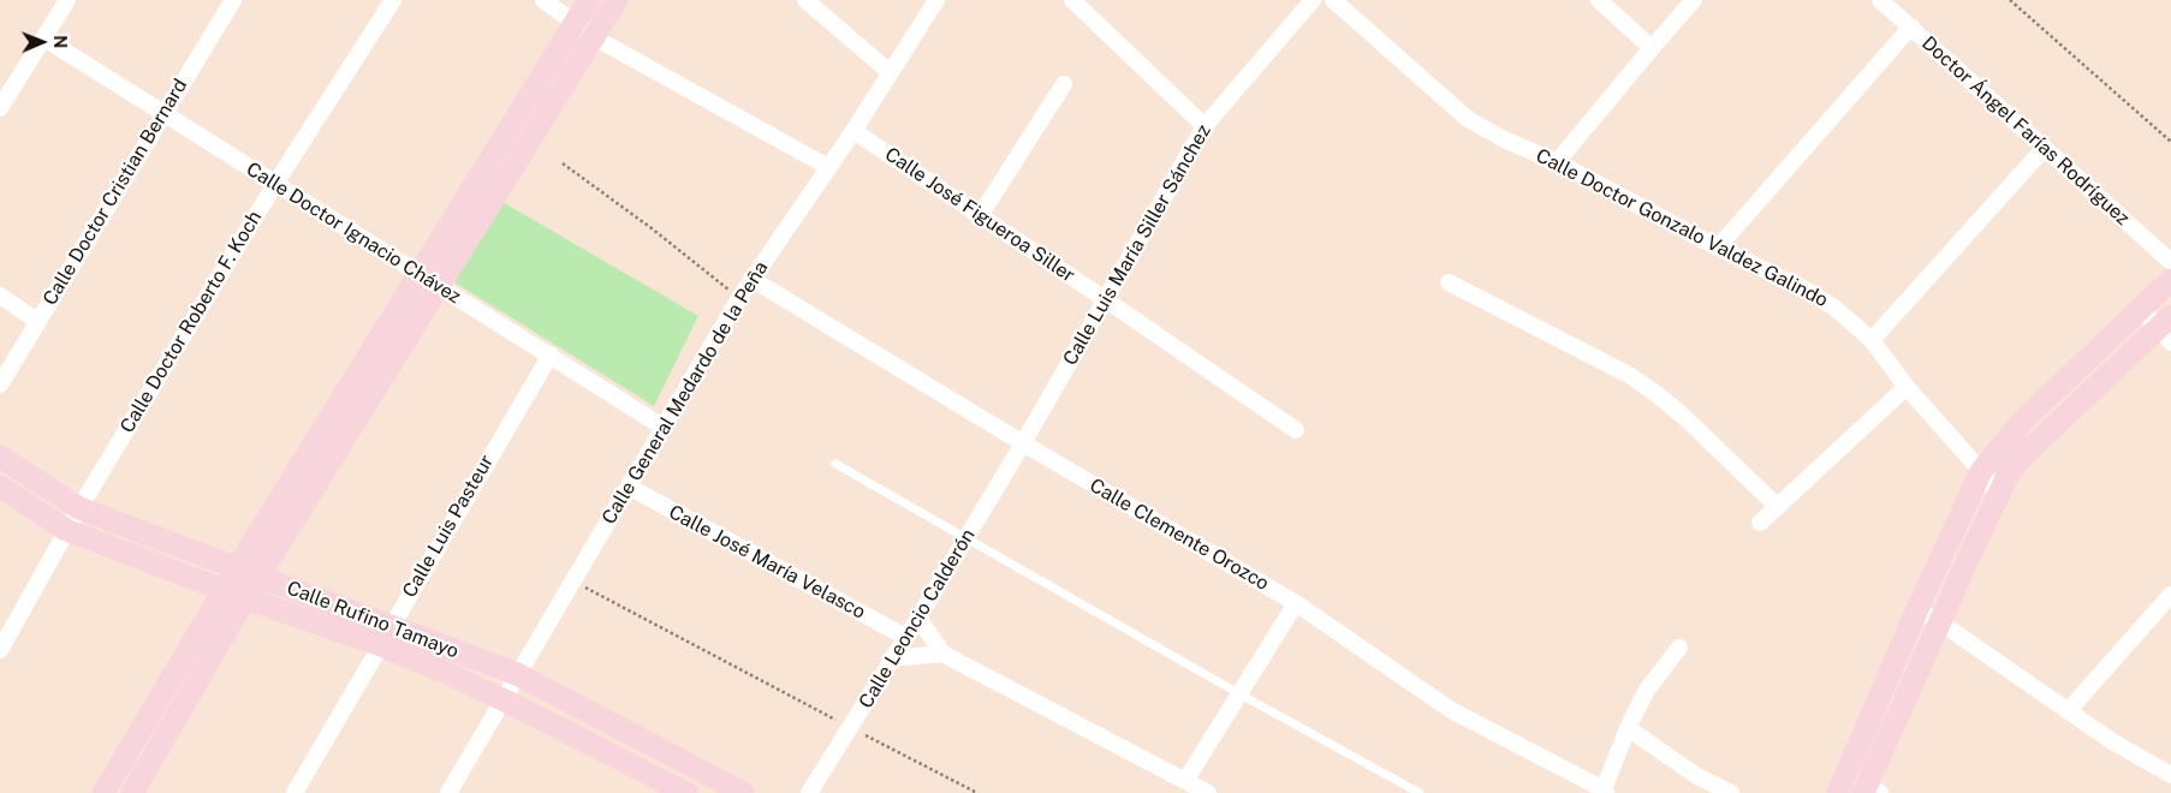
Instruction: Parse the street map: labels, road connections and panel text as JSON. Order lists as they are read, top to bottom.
{
  "streets": {
    "street": [
      "Doctor Ángel Farías Rodríguez",
      "Calle Doctor Cristian Bernard",
      "Calle José Figueroa Siller",
      "Calle Doctor Gonzalo Valdez Galindo",
      "Calle Doctor Ignacio Chávez",
      "Calle Luis María Siller Sánchez",
      "Calle Doctor Roberto F. Koch",
      "Calle General Medardo de la Peña",
      "Calle Luis Pasteur",
      "Calle Clemente Orozco",
      "Calle José María Velasco",
      "Calle Leoncio Calderón",
      "Calle Rufino Tamayo"
    ]
  },
  "crossings": [
    ["Calle Doctor Cristian Bernard", "Calle Doctor Ignacio Chávez"],
    ["Calle José Figueroa Siller", "Calle Luis María Siller Sánchez"],
    ["Calle José Figueroa Siller", "Calle General Medardo de la Peña"],
    ["Calle Doctor Ignacio Chávez", "Calle Doctor Roberto F. Koch"],
    ["Calle Doctor Ignacio Chávez", "Calle General Medardo de la Peña"],
    ["Calle Doctor Ignacio Chávez", "Calle Luis Pasteur"],
    ["Calle Luis María Siller Sánchez", "Calle Clemente Orozco"],
    ["Calle Luis María Siller Sánchez", "Calle Leoncio Calderón"],
    ["Calle Doctor Roberto F. Koch", "Calle Rufino Tamayo"],
    ["Calle General Medardo de la Peña", "Calle Clemente Orozco"],
    ["Calle General Medardo de la Peña", "Calle José María Velasco"],
    ["Calle General Medardo de la Peña", "Calle Rufino Tamayo"],
    ["Calle Luis Pasteur", "Calle Rufino Tamayo"],
    ["Calle Clemente Orozco", "Calle Leoncio Calderón"],
    ["Calle José María Velasco", "Calle Leoncio Calderón"]
  ],
  "north": "right"
}
